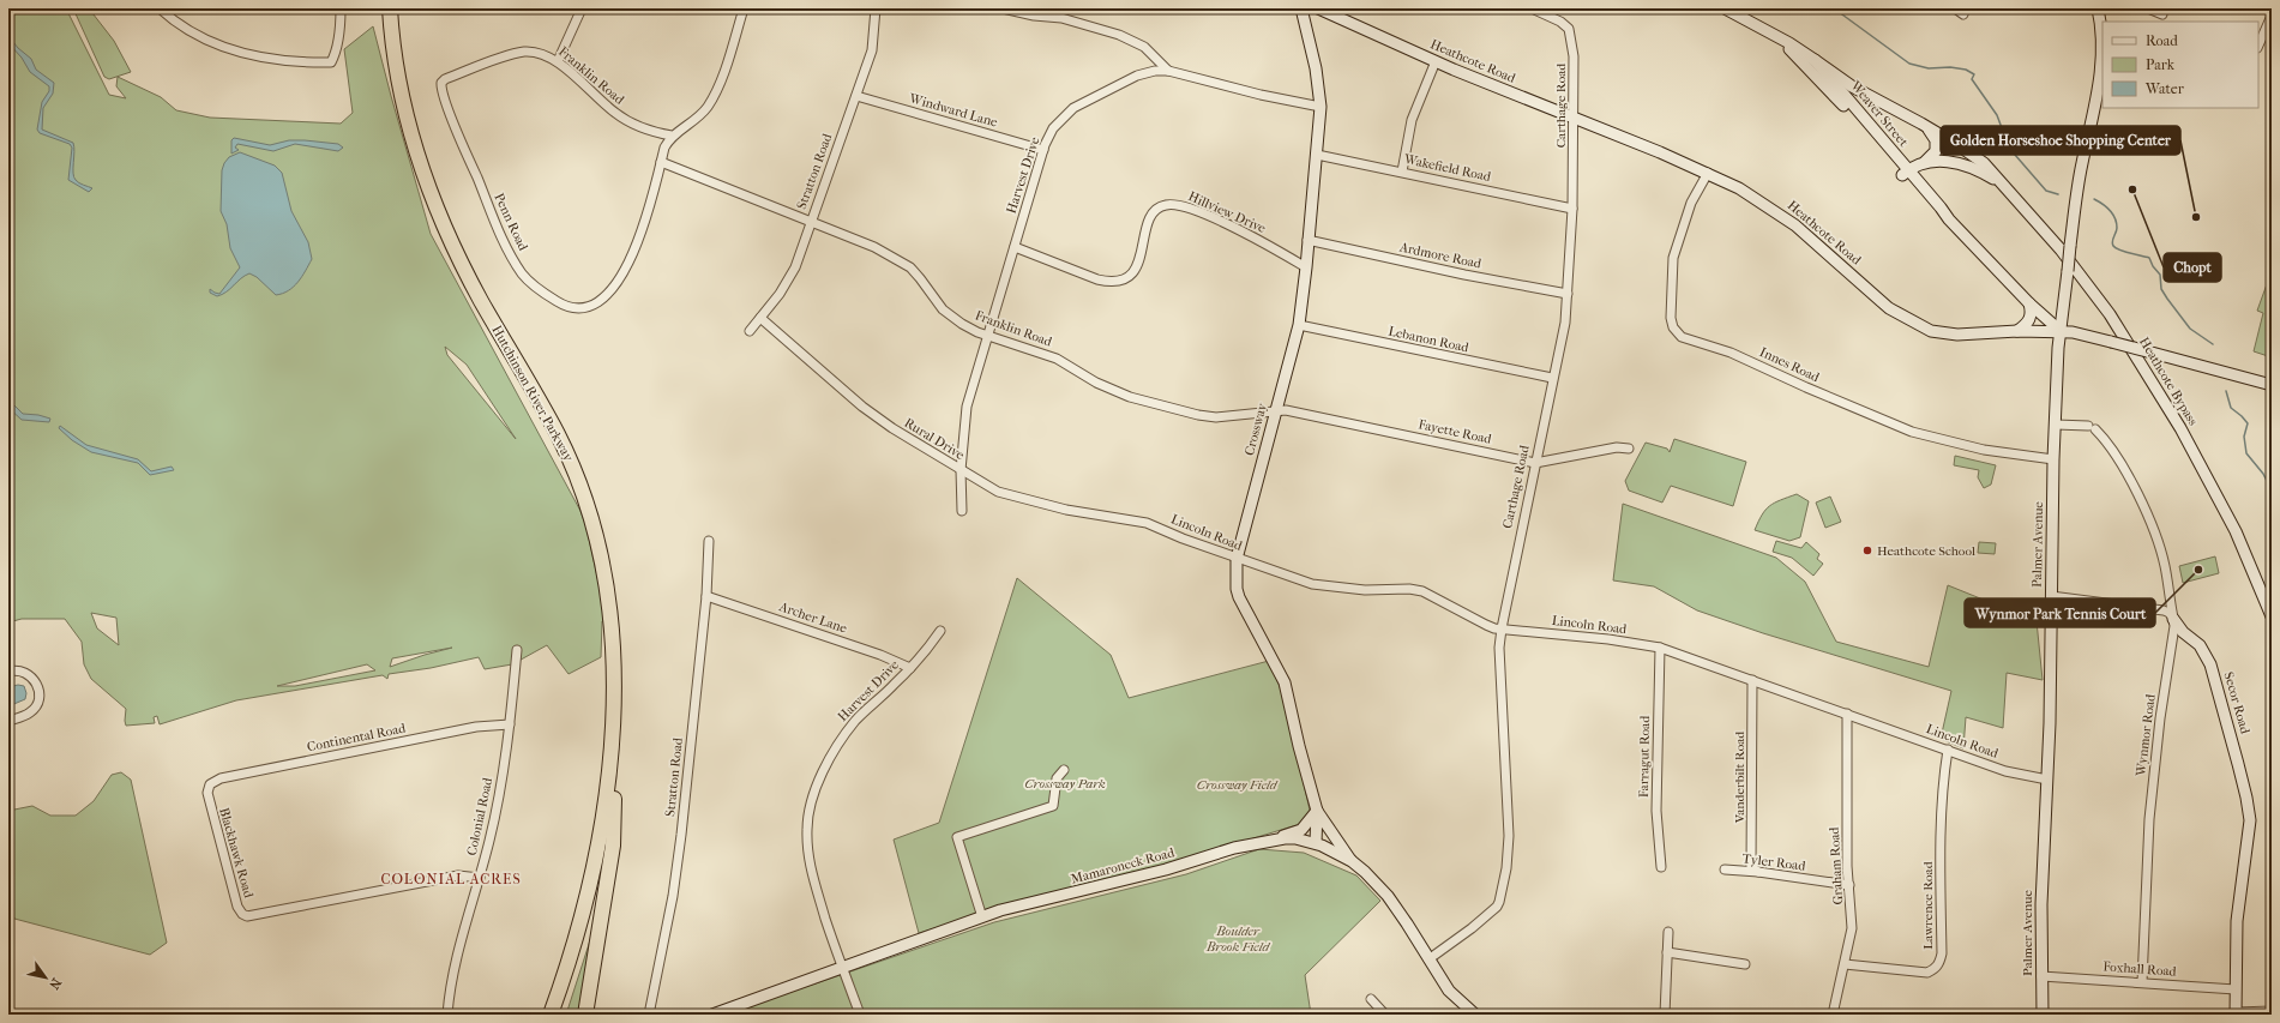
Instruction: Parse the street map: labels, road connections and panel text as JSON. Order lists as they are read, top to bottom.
{
  "streets": {
    "highway": ["Hutchinson River Parkway"],
    "street": [
      "Heathcote Road",
      "Franklin Road",
      "Carthage Road",
      "Windward Lane",
      "Weaver Street",
      "Wakefield Road",
      "Stratton Road",
      "Harvest Drive",
      "Hillview Drive",
      "Penn Road",
      "Ardmore Road",
      "Lebanon Road",
      "Innes Road",
      "Heathcote Bypass",
      "Crossway",
      "Fayette Road",
      "Rural Drive",
      "Lincoln Road",
      "Palmer Avenue",
      "Archer Lane",
      "Secor Road",
      "Wynmor Road",
      "Continental Road",
      "Farragut Road",
      "Vanderbilt Road",
      "Colonial Road",
      "Blackhawk Road",
      "Tyler Road",
      "Mamaroneck Road",
      "Graham Road",
      "Lawrence Road",
      "Foxhall Road"
    ]
  },
  "crossings": [
    ["Heathcote Road", "Carthage Road"],
    ["Heathcote Road", "Weaver Street"],
    ["Heathcote Road", "Innes Road"],
    ["Heathcote Road", "Palmer Avenue"],
    ["Franklin Road", "Stratton Road"],
    ["Franklin Road", "Harvest Drive"],
    ["Franklin Road", "Penn Road"],
    ["Franklin Road", "Crossway"],
    ["Franklin Road", "Fayette Road"],
    ["Carthage Road", "Wakefield Road"],
    ["Carthage Road", "Ardmore Road"],
    ["Carthage Road", "Lebanon Road"],
    ["Carthage Road", "Fayette Road"],
    ["Carthage Road", "Lincoln Road"],
    ["Carthage Road", "Mamaroneck Road"],
    ["Windward Lane", "Stratton Road"],
    ["Windward Lane", "Harvest Drive"],
    ["Weaver Street", "Heathcote Bypass"],
    ["Weaver Street", "Palmer Avenue"],
    ["Wakefield Road", "Crossway"],
    ["Stratton Road", "Rural Drive"],
    ["Stratton Road", "Archer Lane"],
    ["Harvest Drive", "Hillview Drive"],
    ["Harvest Drive", "Crossway"],
    ["Harvest Drive", "Rural Drive"],
    ["Harvest Drive", "Archer Lane"],
    ["Harvest Drive", "Mamaroneck Road"],
    ["Hillview Drive", "Crossway"],
    ["Ardmore Road", "Crossway"],
    ["Lebanon Road", "Crossway"],
    ["Innes Road", "Palmer Avenue"],
    ["Crossway", "Fayette Road"],
    ["Crossway", "Lincoln Road"],
    ["Crossway", "Mamaroneck Road"],
    ["Rural Drive", "Lincoln Road"],
    ["Lincoln Road", "Palmer Avenue"],
    ["Lincoln Road", "Farragut Road"],
    ["Lincoln Road", "Vanderbilt Road"],
    ["Lincoln Road", "Graham Road"],
    ["Lincoln Road", "Lawrence Road"],
    ["Palmer Avenue", "Foxhall Road"],
    ["Secor Road", "Wynmor Road"],
    ["Secor Road", "Foxhall Road"],
    ["Wynmor Road", "Foxhall Road"],
    ["Continental Road", "Colonial Road"],
    ["Continental Road", "Blackhawk Road"],
    ["Vanderbilt Road", "Tyler Road"],
    ["Colonial Road", "Blackhawk Road"],
    ["Tyler Road", "Graham Road"],
    ["Graham Road", "Lawrence Road"]
  ],
  "districts": ["COLONIAL ACRES"],
  "parks": ["Crossway Park", "Crossway Field", "Boulder Brook Field"],
  "places": [
    "Chopt",
    "Golden Horseshoe Shopping Center",
    "Heathcote School",
    "Wynmor Park Tennis Court"
  ],
  "legend": ["Road", "Park", "Water"],
  "north": "bottom right"
}
